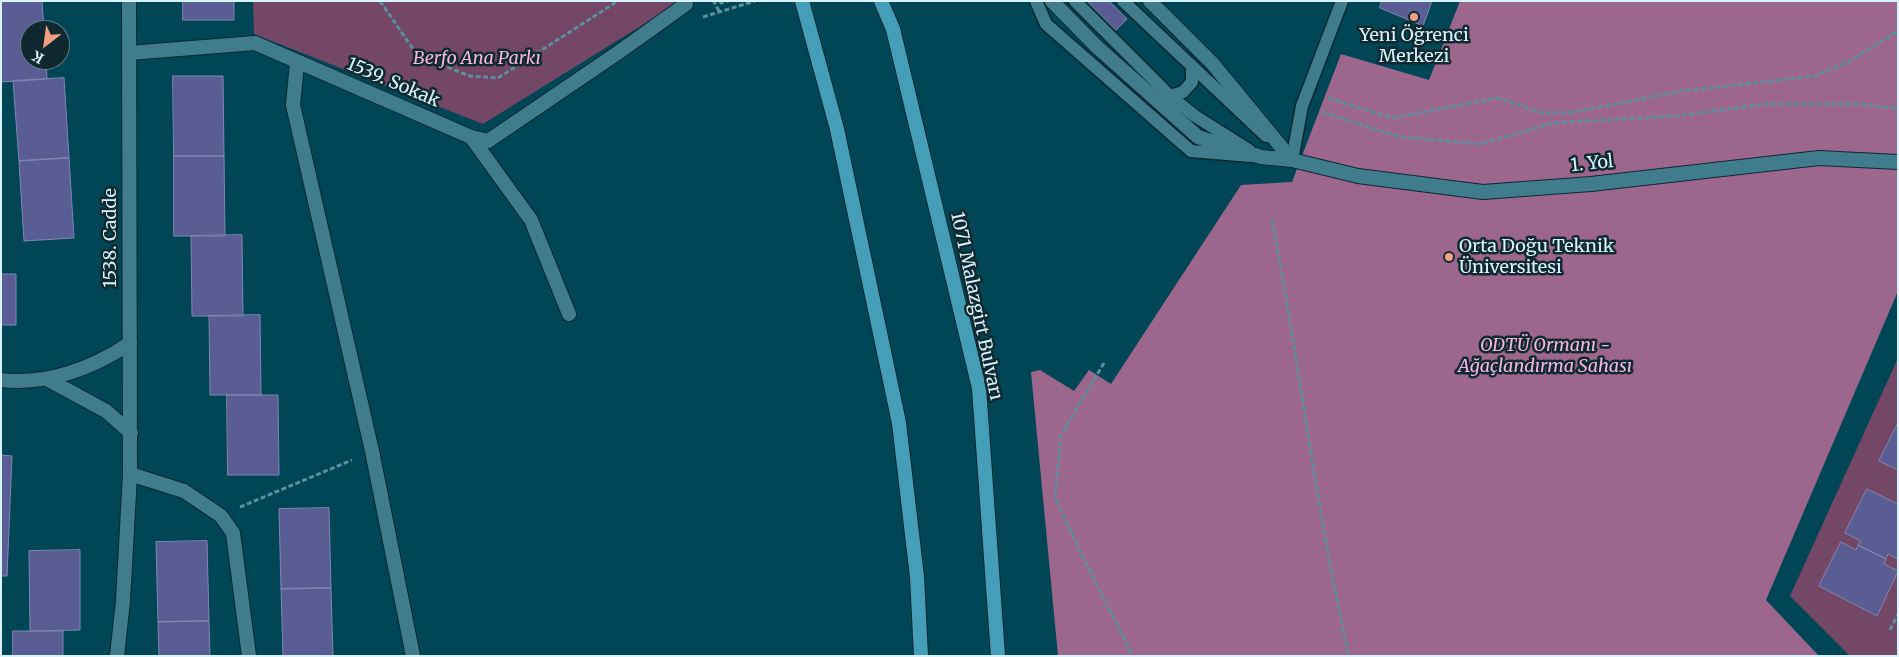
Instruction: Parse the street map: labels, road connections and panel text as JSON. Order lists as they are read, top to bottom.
{
  "streets": {
    "main road": ["1071 Malazgirt Bulvarı"],
    "street": ["1539. Sokak", "1. Yol", "1538. Cadde"]
  },
  "crossings": [
    ["1539. Sokak", "1538. Cadde"]
  ],
  "parks": ["Berfo Ana Parkı", "ODTÜ Ormanı - Ağaçlandırma Sahası"],
  "places": ["Yeni Öğrenci Merkezi", "Orta Doğu Teknik Üniversitesi"],
  "north": "bottom left"
}
